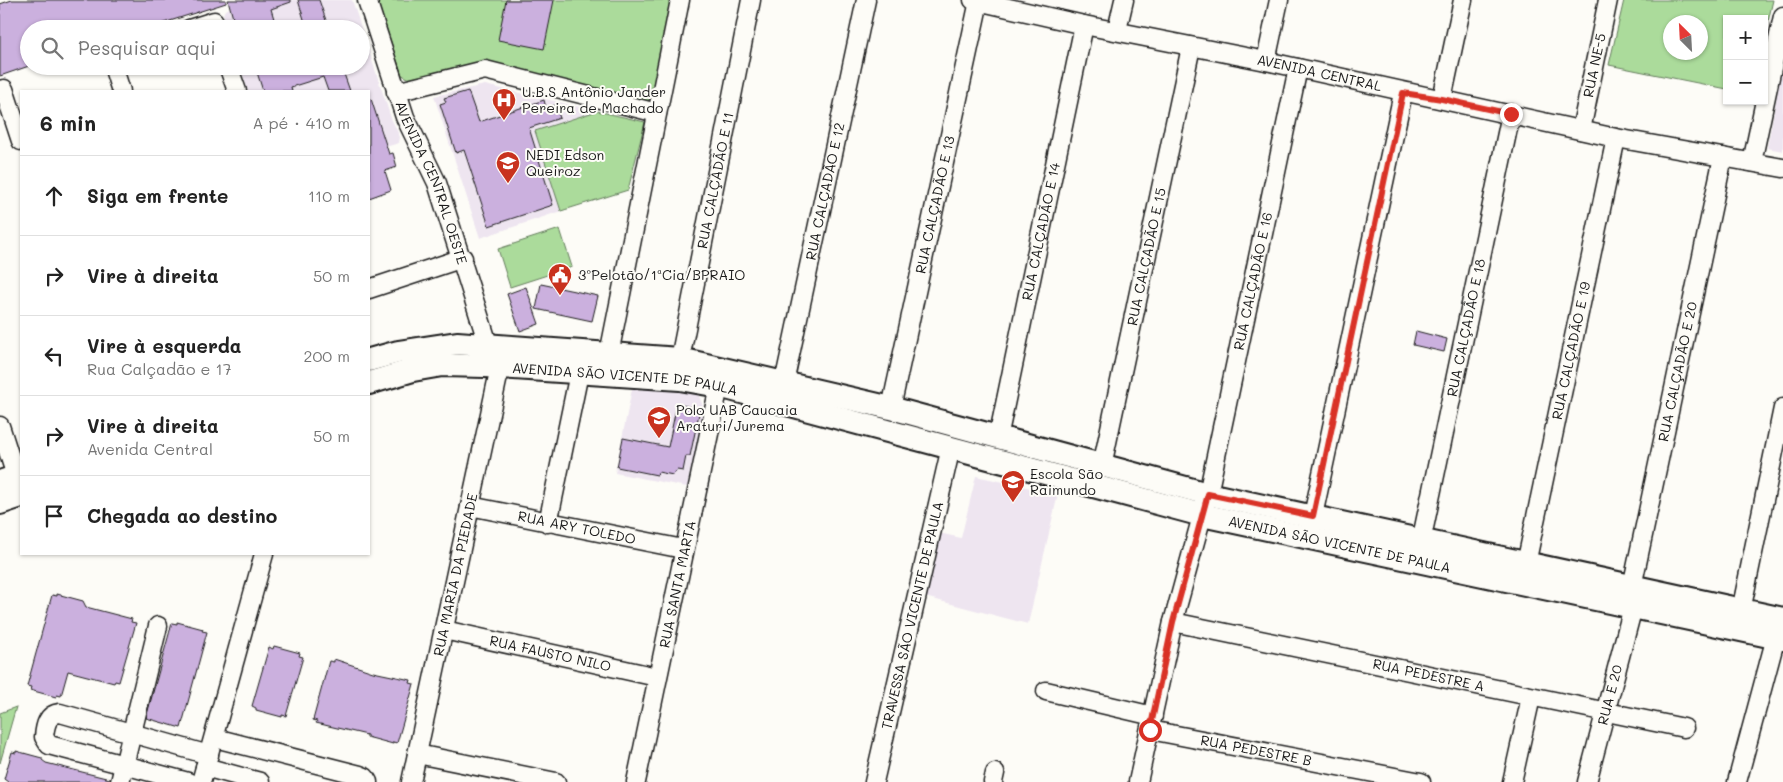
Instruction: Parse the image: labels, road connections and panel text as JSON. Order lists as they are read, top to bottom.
{
  "streets": {
    "main road": ["AVENIDA SÃO VICENTE DE PAULA"],
    "street": [
      "RUA NE-5",
      "AVENIDA CENTRAL",
      "RUA CALÇADÃO E 11",
      "AVENIDA CENTRAL OESTE",
      "RUA CALÇADÃO E 12",
      "RUA CALÇADÃO E 13",
      "RUA CALÇADÃO E 14",
      "RUA CALÇADÃO E 15",
      "RUA CALÇADÃO E 16",
      "RUA CALÇADÃO E 18",
      "RUA CALÇADÃO E 19",
      "RUA CALÇADÃO E 20",
      "RUA ARY TOLEDO",
      "RUA MARIA DA PIEDADE",
      "RUA SANTA MARTA",
      "TRAVESSA SÃO VICENTE DE PAULA",
      "RUA FAUSTO NILO",
      "RUA PEDESTRE A",
      "RUA E 20",
      "RUA PEDESTRE B"
    ]
  },
  "crossings": [
    ["RUA NE-5", "AVENIDA CENTRAL"],
    ["AVENIDA CENTRAL", "RUA CALÇADÃO E 13"],
    ["AVENIDA CENTRAL", "RUA CALÇADÃO E 14"],
    ["AVENIDA CENTRAL", "RUA CALÇADÃO E 15"],
    ["AVENIDA CENTRAL", "RUA CALÇADÃO E 16"],
    ["AVENIDA CENTRAL", "RUA CALÇADÃO E 18"],
    ["AVENIDA CENTRAL", "RUA CALÇADÃO E 19"],
    ["AVENIDA CENTRAL", "RUA CALÇADÃO E 20"],
    ["RUA CALÇADÃO E 11", "AVENIDA SÃO VICENTE DE PAULA"],
    ["AVENIDA CENTRAL OESTE", "AVENIDA SÃO VICENTE DE PAULA"],
    ["AVENIDA CENTRAL OESTE", "RUA MARIA DA PIEDADE"],
    ["RUA CALÇADÃO E 12", "AVENIDA SÃO VICENTE DE PAULA"],
    ["RUA CALÇADÃO E 13", "AVENIDA SÃO VICENTE DE PAULA"],
    ["RUA CALÇADÃO E 14", "AVENIDA SÃO VICENTE DE PAULA"],
    ["RUA CALÇADÃO E 15", "AVENIDA SÃO VICENTE DE PAULA"],
    ["RUA CALÇADÃO E 16", "AVENIDA SÃO VICENTE DE PAULA"],
    ["RUA CALÇADÃO E 16", "RUA PEDESTRE A"],
    ["RUA CALÇADÃO E 16", "RUA PEDESTRE B"],
    ["RUA CALÇADÃO E 18", "AVENIDA SÃO VICENTE DE PAULA"],
    ["RUA CALÇADÃO E 19", "AVENIDA SÃO VICENTE DE PAULA"],
    ["RUA CALÇADÃO E 20", "AVENIDA SÃO VICENTE DE PAULA"],
    ["RUA CALÇADÃO E 20", "RUA E 20"],
    ["AVENIDA SÃO VICENTE DE PAULA", "RUA MARIA DA PIEDADE"],
    ["AVENIDA SÃO VICENTE DE PAULA", "RUA SANTA MARTA"],
    ["AVENIDA SÃO VICENTE DE PAULA", "TRAVESSA SÃO VICENTE DE PAULA"],
    ["AVENIDA SÃO VICENTE DE PAULA", "RUA E 20"],
    ["RUA ARY TOLEDO", "RUA MARIA DA PIEDADE"],
    ["RUA ARY TOLEDO", "RUA SANTA MARTA"],
    ["RUA MARIA DA PIEDADE", "RUA FAUSTO NILO"],
    ["RUA SANTA MARTA", "RUA FAUSTO NILO"],
    ["RUA PEDESTRE A", "RUA E 20"]
  ],
  "places": {
    "hospital": ["U.B.S Antônio Jander Pereira de Machado"],
    "school or university": ["NEDI Edson Queiroz", "Polo UAB Caucaia Araturi/Jurema", "Escola São Raimundo"],
    "public building": ["3ºPelotão/1ªCia/BPRAIO"]
  },
  "north": "top left",
  "page": {
    "map_buttons": ["+", "−"],
    "search": "Pesquisar aqui",
    "heading": ["6 min", "A pé · 410 m"],
    "list": [
      ["Siga em frente", "110 m"],
      ["Vire à direita", "50 m"],
      ["Vire à esquerda", "Rua Calçadão e 17", "200 m"],
      ["Vire à direita", "Avenida Central", "50 m"],
      "Chegada ao destino"
    ]
  }
}
